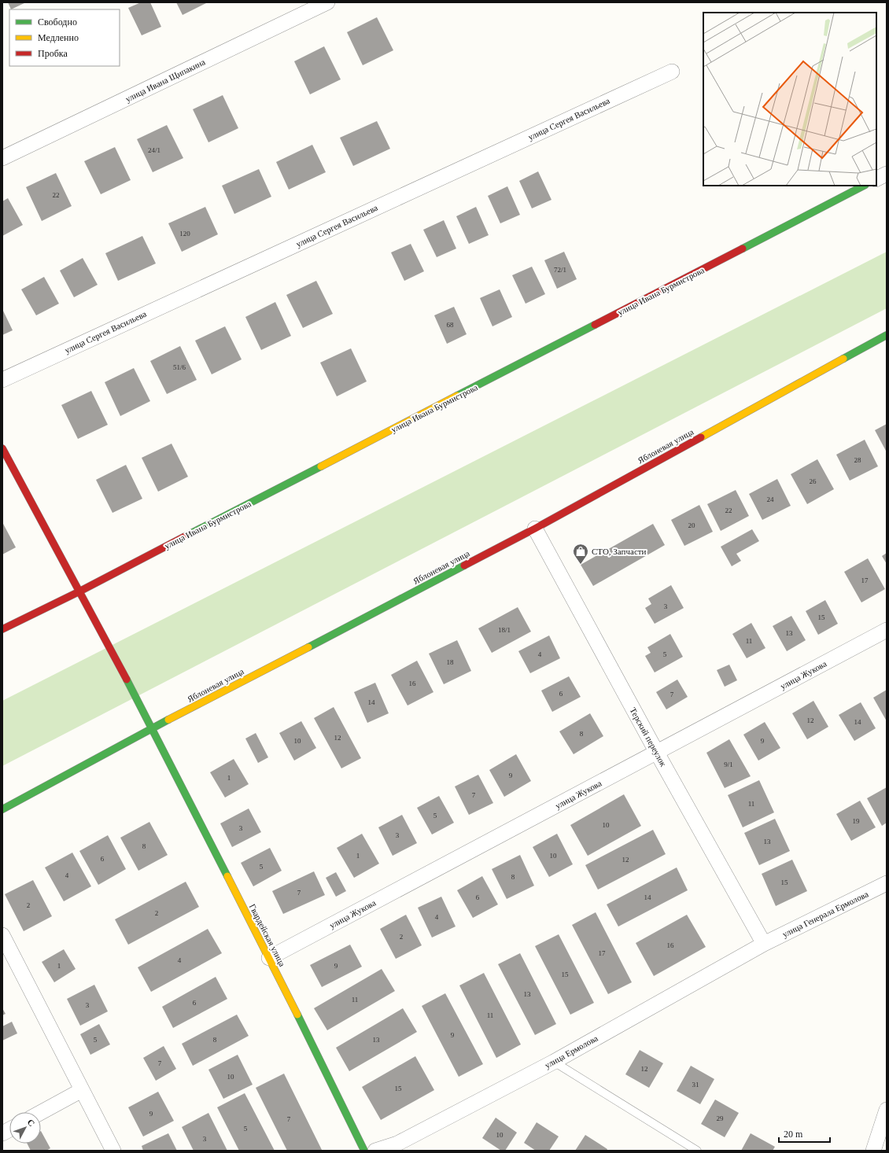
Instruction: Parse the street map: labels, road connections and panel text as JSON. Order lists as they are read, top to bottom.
{
  "streets": {
    "street": [
      "улица Ивана Щипакина",
      "улица Сергея Васильева",
      "улица Ивана Бурмистрова",
      "Яблоневая улица",
      "улица Жукова",
      "Терский переулок",
      "улица Генерала Ермолова",
      "Гвардейская улица",
      "улица Ермолова"
    ]
  },
  "crossings": [
    ["улица Ивана Бурмистрова", "Гвардейская улица"],
    ["Яблоневая улица", "Терский переулок"],
    ["Яблоневая улица", "Гвардейская улица"],
    ["улица Жукова", "Терский переулок"],
    ["улица Жукова", "Гвардейская улица"],
    ["Терский переулок", "улица Генерала Ермолова"],
    ["Терский переулок", "улица Ермолова"],
    ["улица Генерала Ермолова", "улица Ермолова"]
  ],
  "places": {
    "shop": ["СТО, Запчасти"]
  },
  "house_numbers": [
    "24/1",
    "22",
    "120",
    "72/1",
    "68",
    "51/6",
    "28",
    "26",
    "24",
    "22",
    "20",
    "17",
    "3",
    "15",
    "18/1",
    "13",
    "11",
    "4",
    "5",
    "18",
    "16",
    "6",
    "7",
    "14",
    "12",
    "14",
    "8",
    "12",
    "10",
    "9",
    "9/1",
    "9",
    "1",
    "7",
    "11",
    "5",
    "19",
    "10",
    "3",
    "3",
    "13",
    "8",
    "1",
    "10",
    "6",
    "12",
    "5",
    "4",
    "8",
    "15",
    "7",
    "6",
    "14",
    "2",
    "2",
    "4",
    "2",
    "16",
    "17",
    "4",
    "1",
    "9",
    "15",
    "13",
    "11",
    "6",
    "3",
    "11",
    "9",
    "5",
    "8",
    "13",
    "7",
    "12",
    "10",
    "31",
    "15",
    "9",
    "29",
    "7",
    "5",
    "10",
    "3"
  ],
  "legend": ["Свободно", "Медленно", "Пробка"],
  "scale_bar": "20 m",
  "north": "top right"
}
